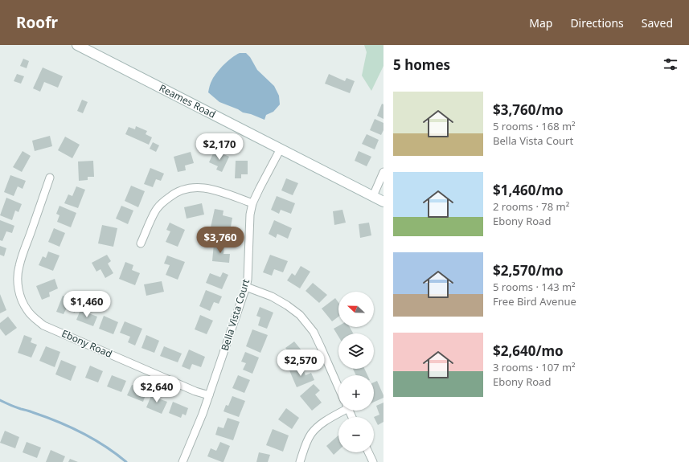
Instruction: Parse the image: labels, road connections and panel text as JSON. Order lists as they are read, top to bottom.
{
  "streets": {
    "main road": ["Reames Road"],
    "street": ["Bella Vista Court", "Ebony Road"]
  },
  "crossings": [
    ["Reames Road", "Bella Vista Court"],
    ["Bella Vista Court", "Ebony Road"]
  ],
  "north": "left",
  "page": {
    "header": "Roofr",
    "nav": ["Map", "Directions", "Saved"],
    "heading": "5 homes",
    "list": [
      {
        "name": "$3,760/mo",
        "note": "5 rooms · 168 m² · Bella Vista Court"
      },
      {
        "name": "$1,460/mo",
        "note": "2 rooms · 78 m² · Ebony Road"
      },
      {
        "name": "$2,570/mo",
        "note": "5 rooms · 143 m² · Free Bird Avenue"
      },
      {
        "name": "$2,640/mo",
        "note": "3 rooms · 107 m² · Ebony Road"
      }
    ],
    "price": [
      "$2,170",
      "$3,760",
      "$1,460",
      "$2,570",
      "$2,640"
    ],
    "map_buttons": ["+", "−"]
  }
}
